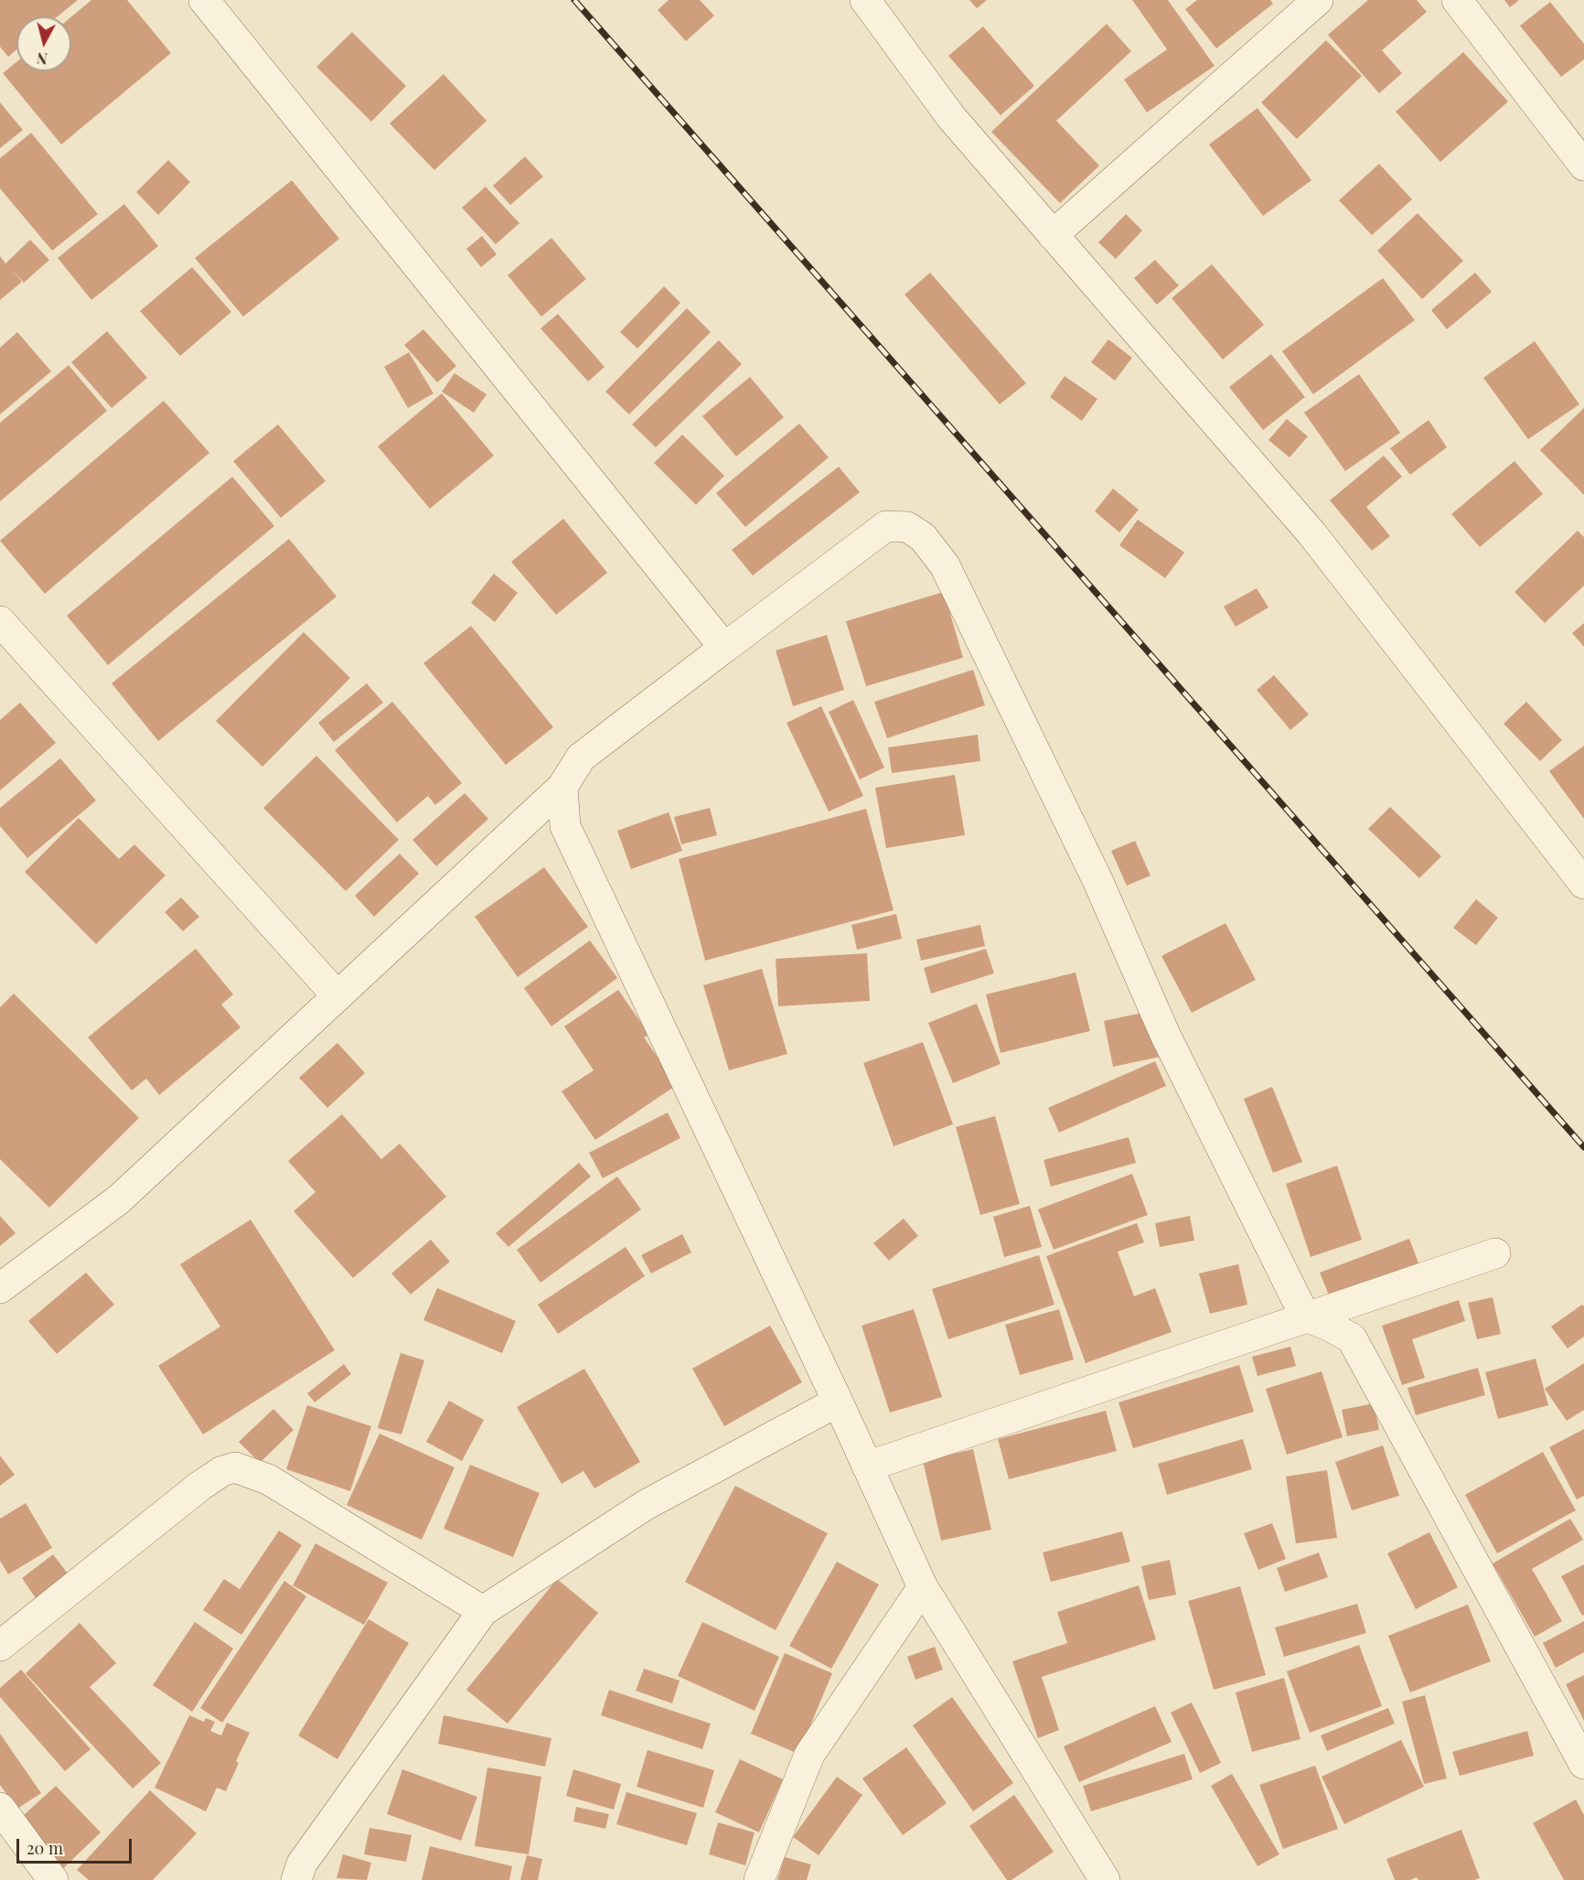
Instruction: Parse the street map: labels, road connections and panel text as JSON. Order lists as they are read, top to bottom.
{
  "scale_bar": "20 m",
  "north": "bottom"
}
